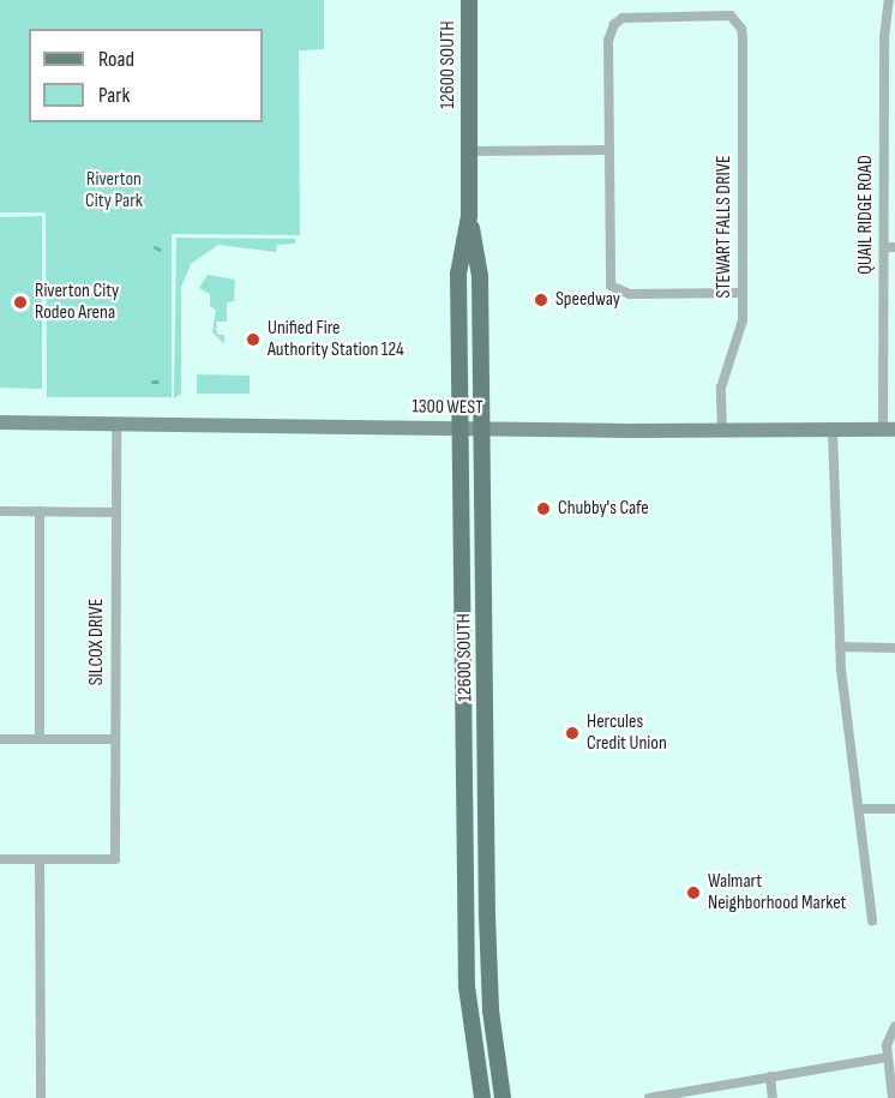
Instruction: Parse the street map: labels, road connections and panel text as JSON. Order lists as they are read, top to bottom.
{
  "streets": {
    "main road": ["12600 SOUTH"],
    "street": [
      "QUAIL RIDGE ROAD",
      "STEWART FALLS DRIVE",
      "1300 WEST",
      "SILCOX DRIVE"
    ]
  },
  "crossings": [
    ["12600 SOUTH", "1300 WEST"],
    ["QUAIL RIDGE ROAD", "1300 WEST"],
    ["STEWART FALLS DRIVE", "1300 WEST"],
    ["1300 WEST", "SILCOX DRIVE"]
  ],
  "parks": ["Riverton City Park"],
  "places": [
    "Speedway",
    "Riverton City Rodeo Arena",
    "Unified Fire Authority Station 124",
    "Chubby's Cafe",
    "Hercules Credit Union",
    "Walmart Neighborhood Market"
  ],
  "legend": ["Road", "Park"]
}
